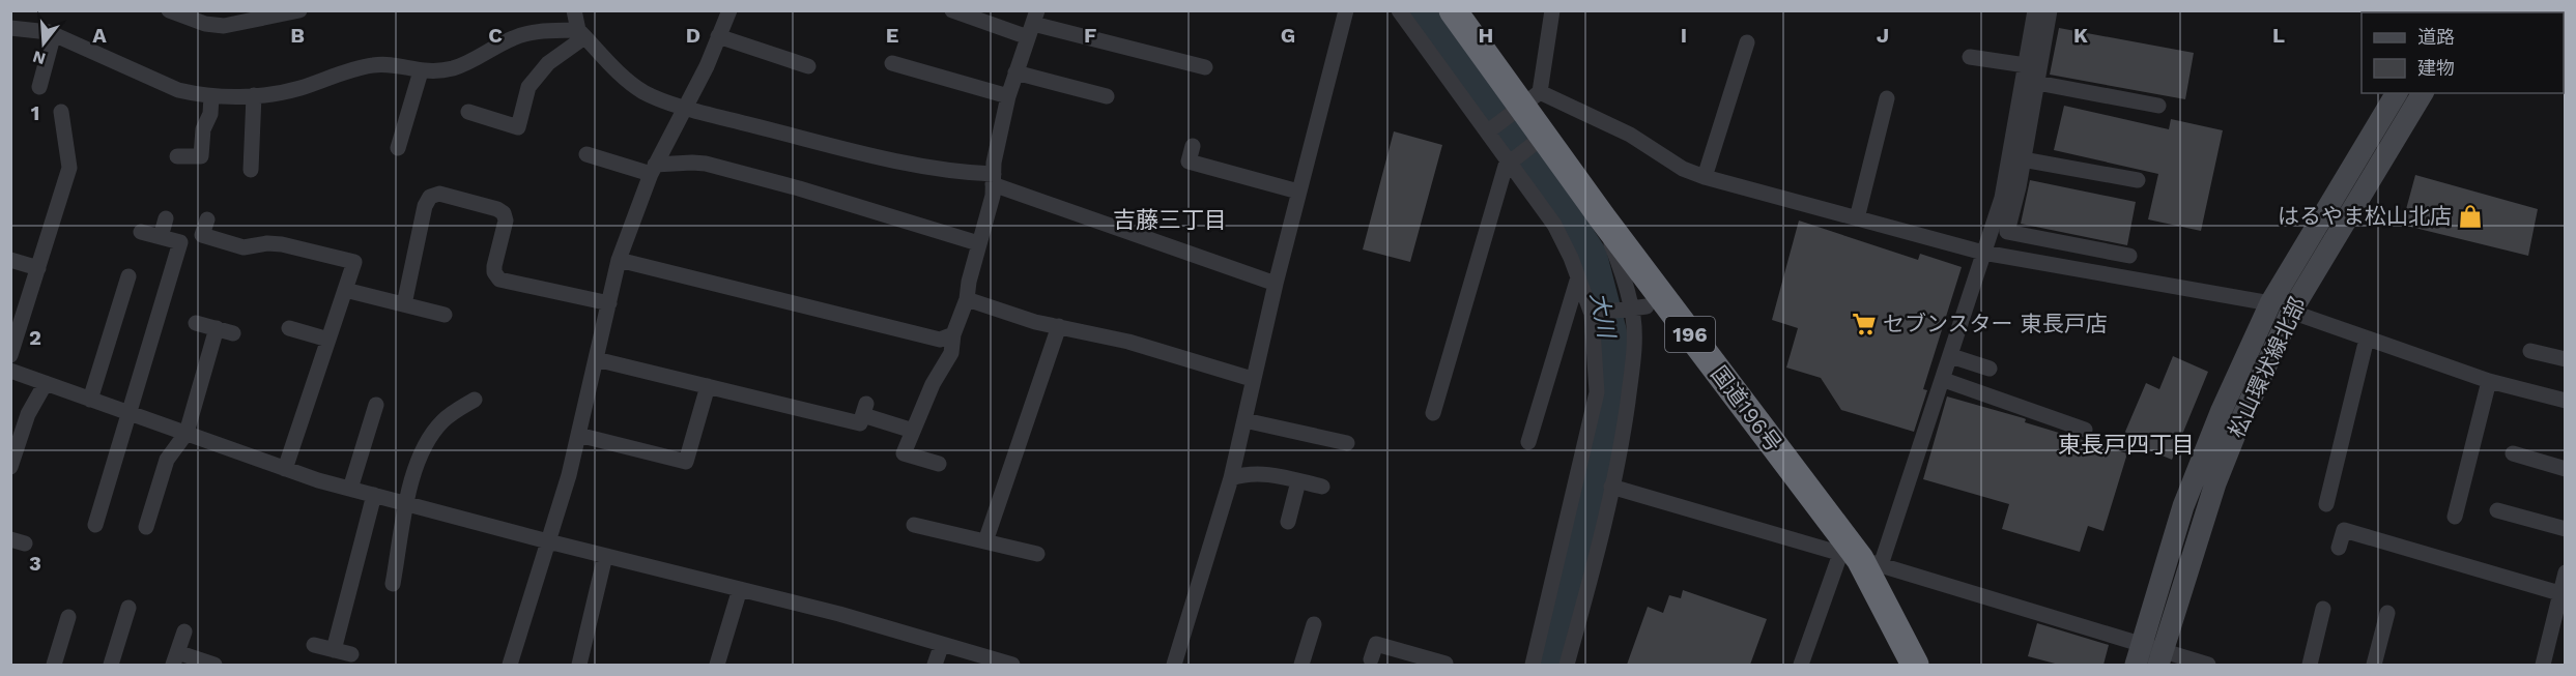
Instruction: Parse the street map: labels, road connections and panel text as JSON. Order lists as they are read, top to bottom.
{
  "streets": {
    "highway": ["196", "国道196号"],
    "street": ["松山環状線北部"]
  },
  "districts": ["吉藤三丁目", "東長戸四丁目"],
  "water": ["大川"],
  "places": {
    "shop": ["はるやま松山北店"],
    "supermarket": ["セブンスター 東長戸店"]
  },
  "legend": ["道路", "建物"],
  "north": "bottom",
  "grid": {
    "columns": [
      "A",
      "B",
      "C",
      "D",
      "E",
      "F",
      "G",
      "H",
      "I",
      "J",
      "K",
      "L"
    ],
    "rows": ["1", "2", "3"]
  }
}
